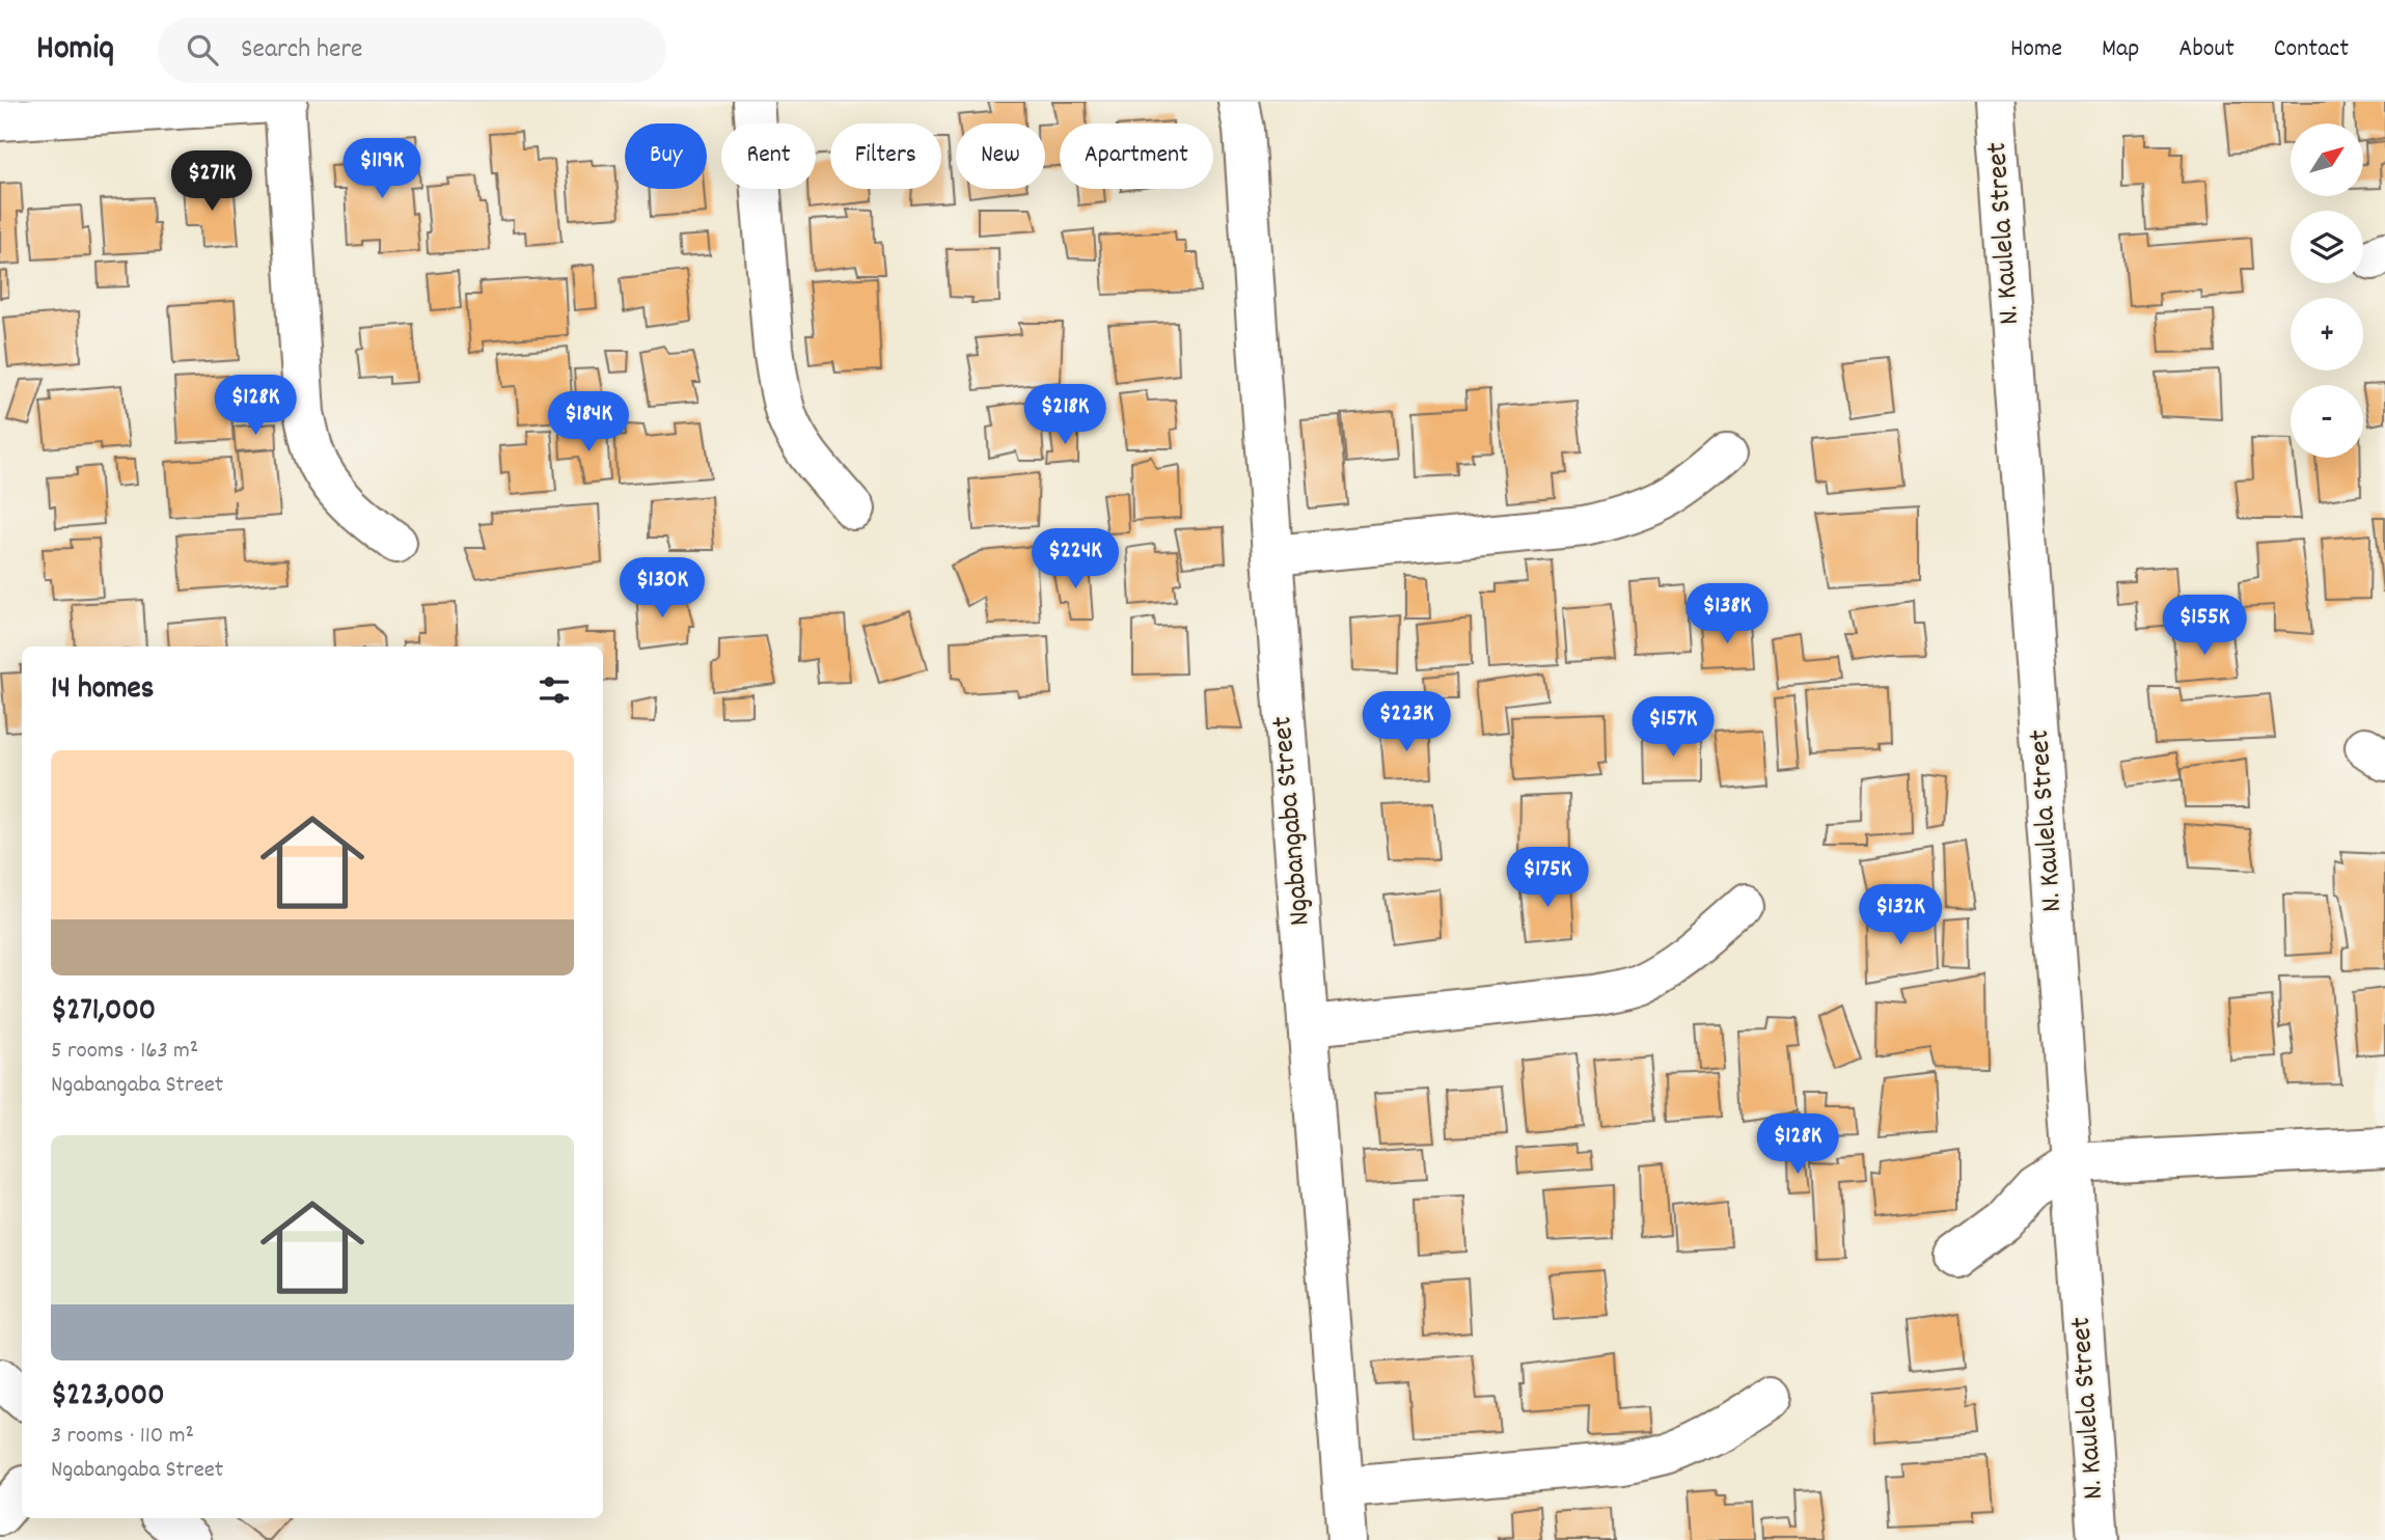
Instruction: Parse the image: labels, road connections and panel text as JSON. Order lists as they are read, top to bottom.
{
  "streets": {
    "street": ["N. Kaulela Street", "Ngabangaba Street"]
  },
  "north": "top right",
  "page": {
    "header": "Homiq",
    "search": "Search here",
    "nav": [
      "Home",
      "Map",
      "About",
      "Contact"
    ],
    "map_buttons": ["+", "−"],
    "chip": [
      "Buy",
      "Rent",
      "Filters",
      "New",
      "Apartment"
    ],
    "price": [
      "$119K",
      "$271K",
      "$128K",
      "$218K",
      "$184K",
      "$224K",
      "$130K",
      "$138K",
      "$155K",
      "$223K",
      "$157K",
      "$175K",
      "$132K",
      "$128K"
    ],
    "heading": "14 homes",
    "list": [
      {
        "name": "$271,000",
        "note": "5 rooms · 163 m² · Ngabangaba Street"
      },
      {
        "name": "$223,000",
        "note": "3 rooms · 110 m² · Ngabangaba Street"
      }
    ]
  }
}
